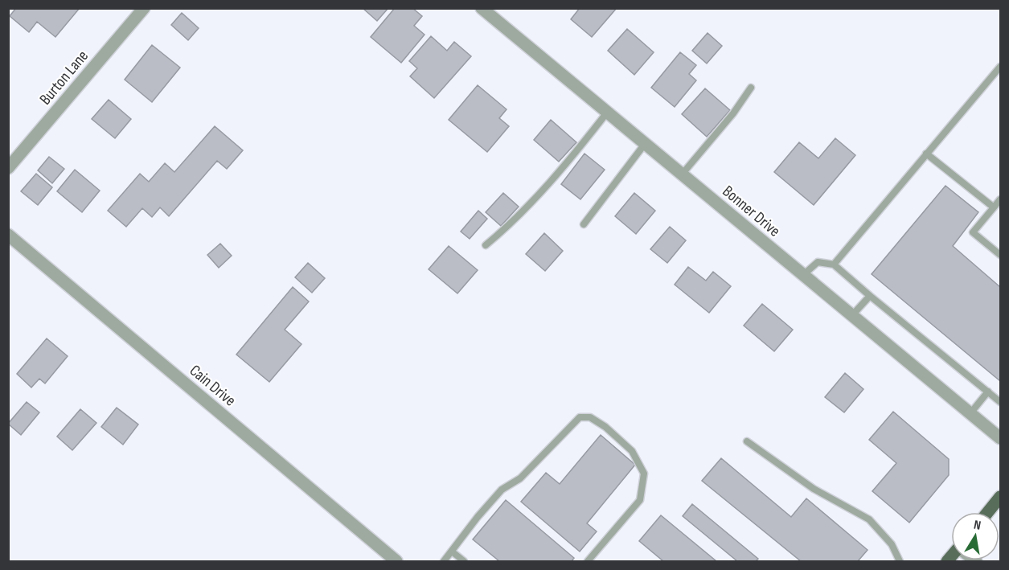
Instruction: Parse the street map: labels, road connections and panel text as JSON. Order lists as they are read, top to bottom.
{
  "streets": {
    "street": ["Burton Lane", "Bonner Drive", "Cain Drive"]
  },
  "north": "top"
}
